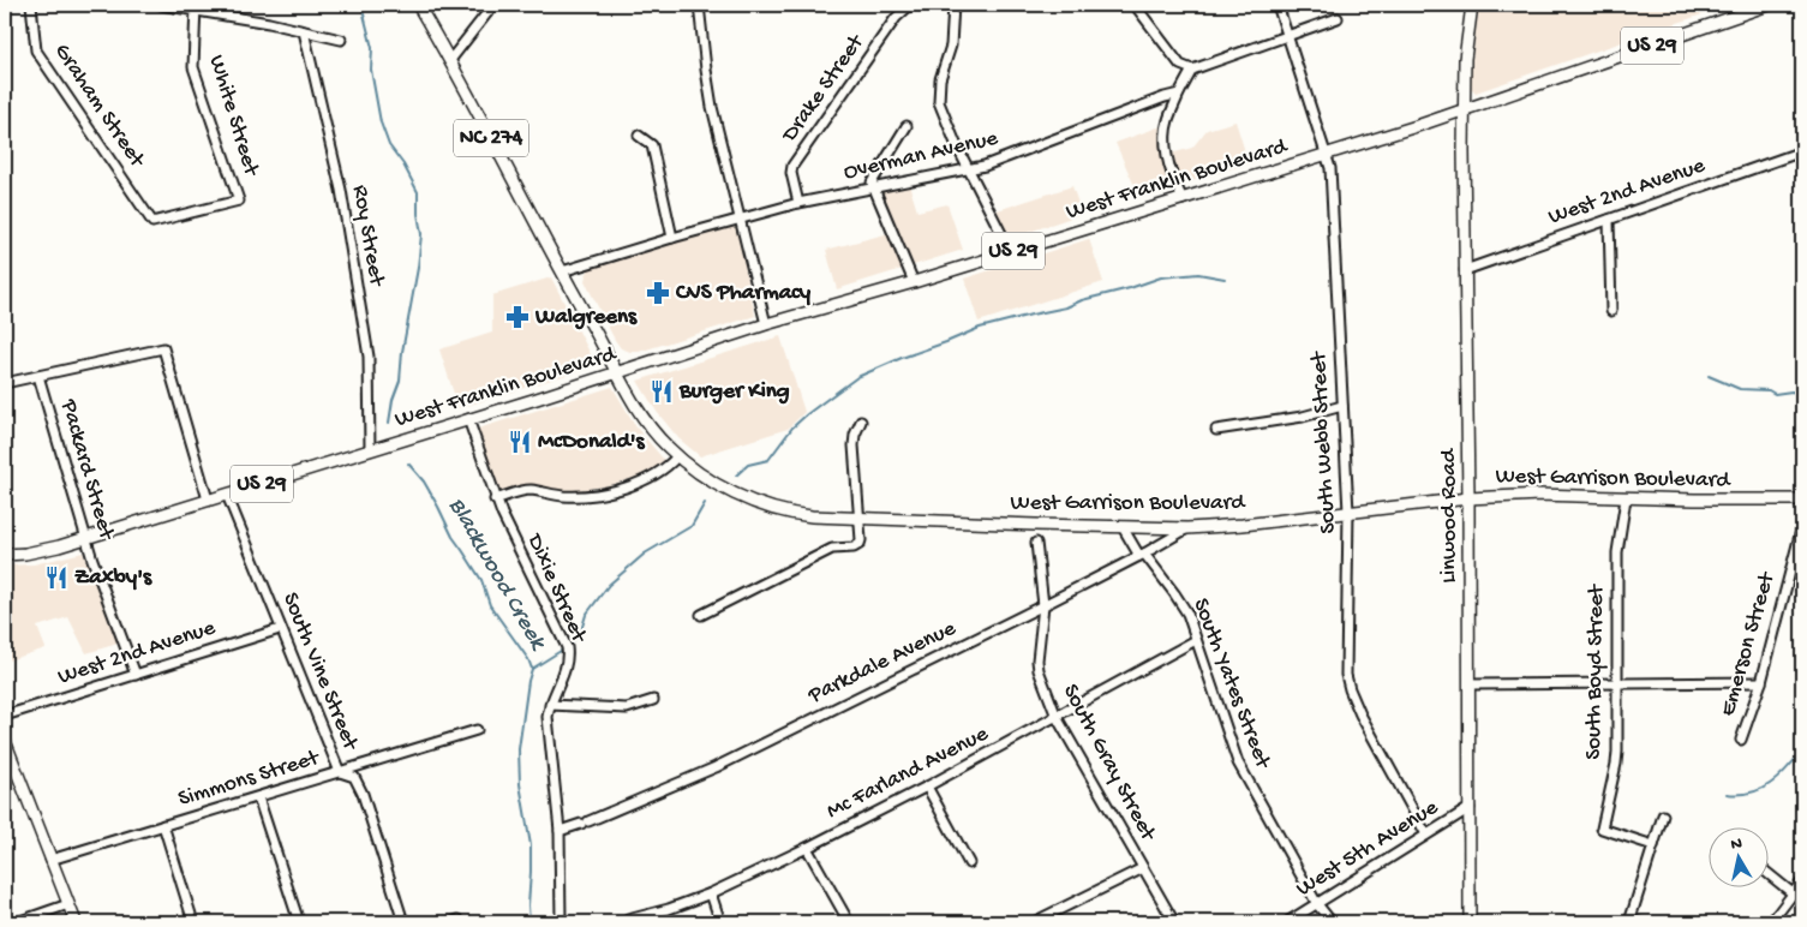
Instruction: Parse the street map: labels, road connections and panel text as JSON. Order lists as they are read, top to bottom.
{
  "streets": {
    "main road": [
      "US 29",
      "NC 274",
      "West Franklin Boulevard",
      "West Garrison Boulevard",
      "Linwood Road"
    ],
    "street": [
      "Drake Street",
      "Graham Street",
      "White Street",
      "Overman Avenue",
      "West 2nd Avenue",
      "Roy Street",
      "South Webb Street",
      "Packard Street",
      "Dixie Street",
      "Emerson Street",
      "Parkdale Avenue",
      "South Vine Street",
      "South Boyd Street",
      "South Yates Street",
      "South Gray Street",
      "Mc Farland Avenue",
      "Simmons Street",
      "West 5th Avenue"
    ]
  },
  "crossings": [
    ["Drake Street", "Overman Avenue"],
    ["Graham Street", "White Street"],
    ["NC 274", "Overman Avenue"],
    ["NC 274", "West Franklin Boulevard"],
    ["NC 274", "West Garrison Boulevard"],
    ["West Franklin Boulevard", "Roy Street"],
    ["West Franklin Boulevard", "South Webb Street"],
    ["West Franklin Boulevard", "Packard Street"],
    ["West Franklin Boulevard", "West Garrison Boulevard"],
    ["West Franklin Boulevard", "Linwood Road"],
    ["West Franklin Boulevard", "Dixie Street"],
    ["West Franklin Boulevard", "South Vine Street"],
    ["West 2nd Avenue", "Packard Street"],
    ["West 2nd Avenue", "Linwood Road"],
    ["West 2nd Avenue", "South Vine Street"],
    ["South Webb Street", "West Garrison Boulevard"],
    ["South Webb Street", "West 5th Avenue"],
    ["West Garrison Boulevard", "Linwood Road"],
    ["West Garrison Boulevard", "Parkdale Avenue"],
    ["West Garrison Boulevard", "South Boyd Street"],
    ["West Garrison Boulevard", "South Yates Street"],
    ["Linwood Road", "West 5th Avenue"],
    ["Dixie Street", "Parkdale Avenue"],
    ["Parkdale Avenue", "South Yates Street"],
    ["Parkdale Avenue", "South Gray Street"],
    ["South Vine Street", "Simmons Street"],
    ["South Yates Street", "Mc Farland Avenue"],
    ["South Yates Street", "West 5th Avenue"],
    ["South Gray Street", "Mc Farland Avenue"]
  ],
  "water": ["Blackwood Creek"],
  "places": {
    "pharmacy": ["CVS Pharmacy", "Walgreens"],
    "restaurant": ["Burger King", "McDonald's", "Zaxby's"]
  },
  "north": "top"
}
